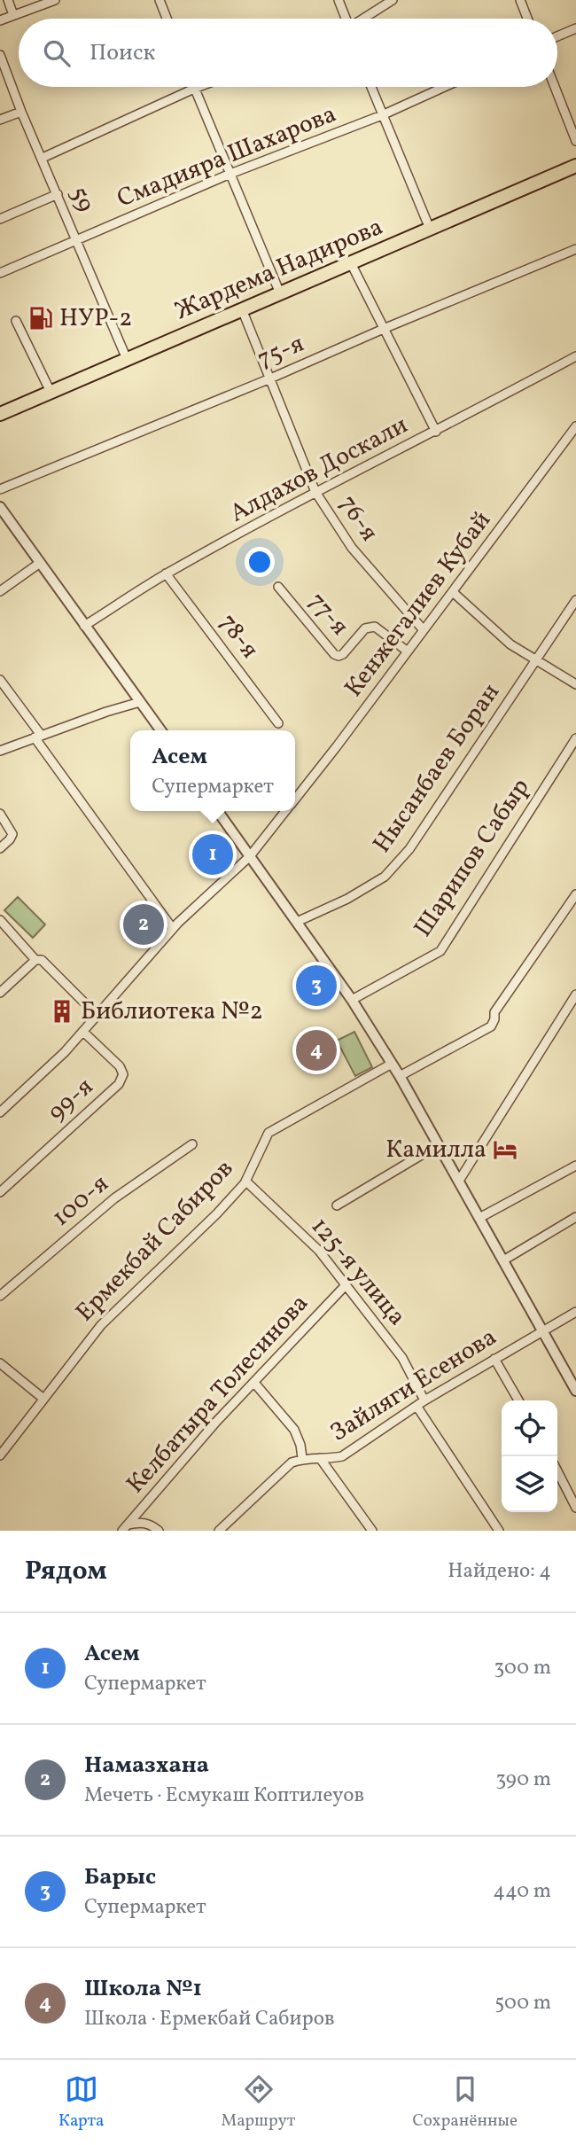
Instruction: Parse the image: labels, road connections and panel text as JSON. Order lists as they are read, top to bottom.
{
  "streets": {
    "highway": ["Жардема Надирова"],
    "street": [
      "Смадияра Шахарова",
      "59",
      "75-я",
      "Алдахов Доскали",
      "76-я",
      "Кенжегалиев Кубай",
      "77-я",
      "78-я",
      "Нысанбаев Боран",
      "Шарипов Сабыр",
      "99-я",
      "100-я",
      "Ермекбай Сабиров",
      "125-я улица",
      "Зайляги Есенова",
      "Келбатыра Толесинова"
    ]
  },
  "crossings": [
    ["Смадияра Шахарова", "59"],
    ["59", "Жардема Надирова"],
    ["Жардема Надирова", "76-я"],
    ["75-я", "76-я"],
    ["Алдахов Доскали", "76-я"],
    ["Алдахов Доскали", "78-я"],
    ["76-я", "Кенжегалиев Кубай"],
    ["Кенжегалиев Кубай", "77-я"],
    ["Кенжегалиев Кубай", "99-я"],
    ["Ермекбай Сабиров", "125-я улица"],
    ["125-я улица", "Зайляги Есенова"],
    ["125-я улица", "Келбатыра Толесинова"]
  ],
  "places": {
    "fuel station": ["НУР-2"],
    "building": ["Библиотека №2"],
    "hotel": ["Камилла"]
  },
  "page": {
    "search": "Поиск",
    "popup": ["Асем", "Супермаркет"],
    "pins": [
      "1",
      "2",
      "3",
      "4"
    ],
    "heading": ["Рядом", "Найдено: 4"],
    "list": [
      {
        "mark": "1",
        "name": "Асем",
        "note": "Супермаркет",
        "value": "300 m"
      },
      {
        "mark": "2",
        "name": "Намазхана",
        "note": "Мечеть · Есмукаш Коптилеуов",
        "value": "390 m"
      },
      {
        "mark": "3",
        "name": "Барыс",
        "note": "Супермаркет",
        "value": "440 m"
      },
      {
        "mark": "4",
        "name": "Школа №1",
        "note": "Школа · Ермекбай Сабиров",
        "value": "500 m"
      }
    ],
    "nav": ["Карта", "Маршрут", "Сохранённые"]
  }
}
